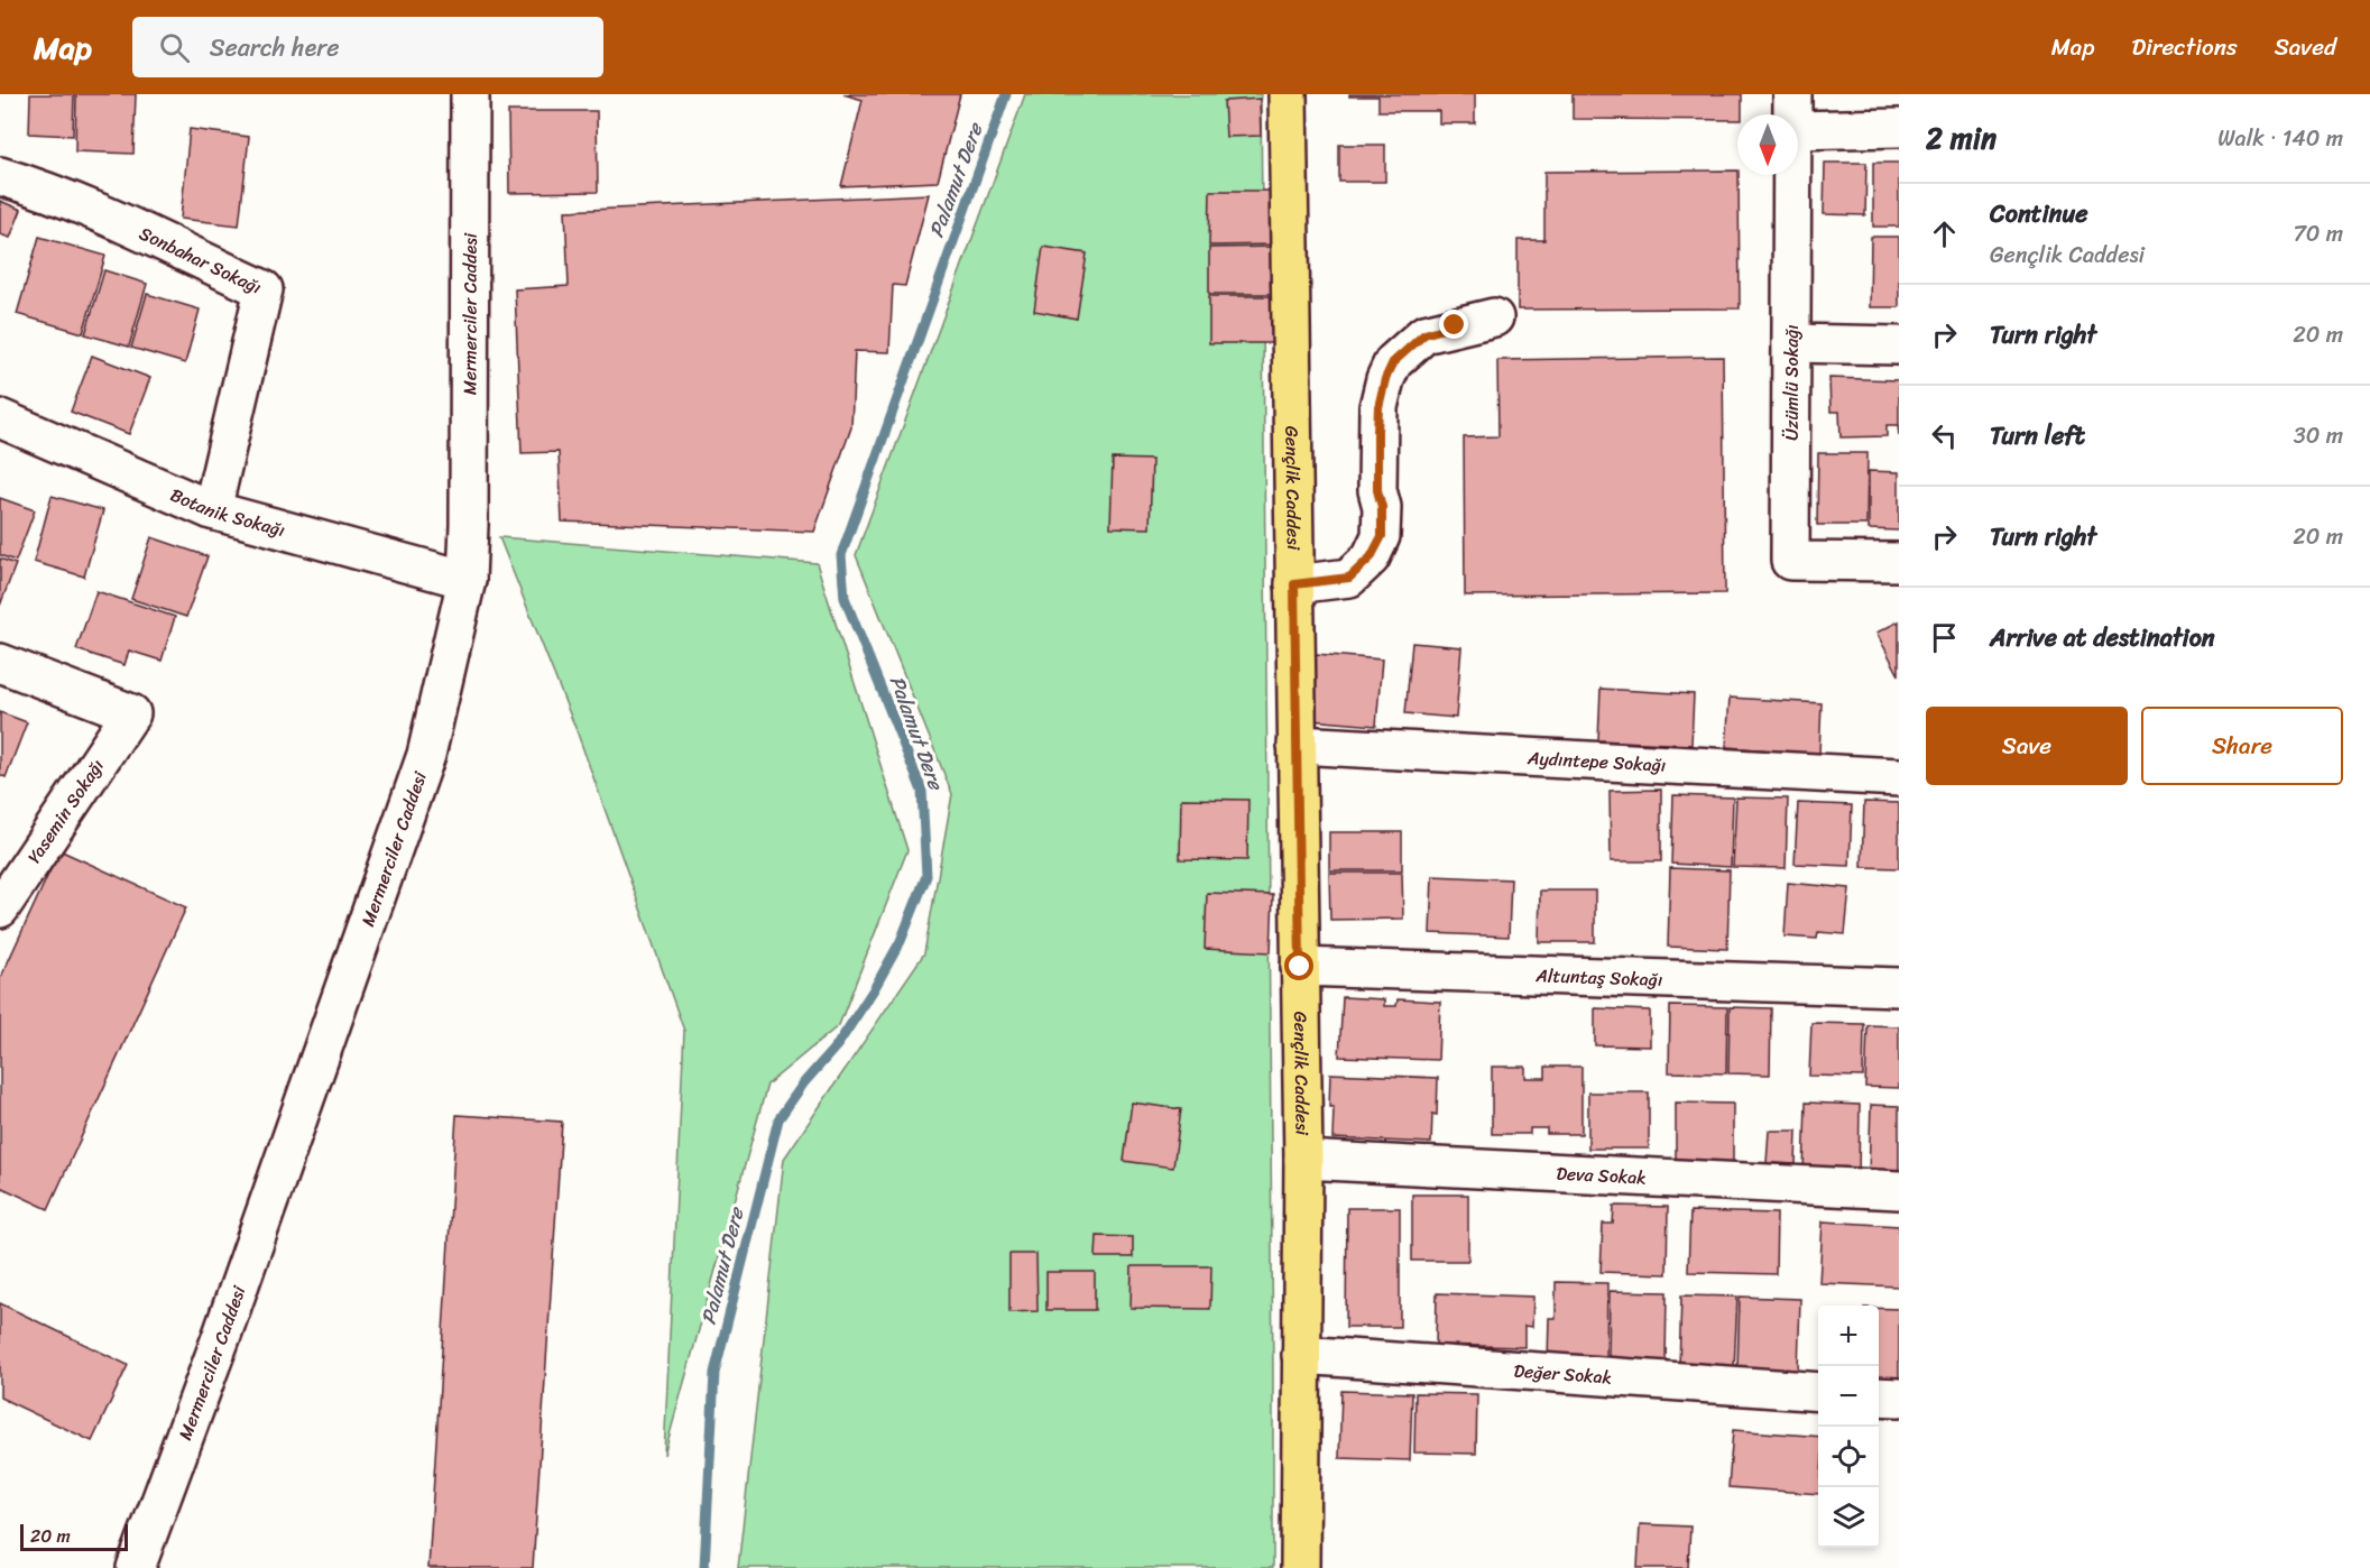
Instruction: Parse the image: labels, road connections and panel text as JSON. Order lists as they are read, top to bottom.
{
  "streets": {
    "main road": ["Gençlik Caddesi"],
    "street": [
      "Sonbahar Sokağı",
      "Mermerciler Caddesi",
      "Üzümlü Sokağı",
      "Botanik Sokağı",
      "Aydıntepe Sokağı",
      "Yasemin Sokağı",
      "Altuntaş Sokağı",
      "Deva Sokak",
      "Değer Sokak"
    ]
  },
  "crossings": [
    ["Sonbahar Sokağı", "Botanik Sokağı"],
    ["Mermerciler Caddesi", "Botanik Sokağı"],
    ["Gençlik Caddesi", "Aydıntepe Sokağı"],
    ["Gençlik Caddesi", "Altuntaş Sokağı"],
    ["Gençlik Caddesi", "Deva Sokak"],
    ["Gençlik Caddesi", "Değer Sokak"]
  ],
  "water": ["Palamut Dere"],
  "scale_bar": "20 m",
  "north": "bottom",
  "page": {
    "header": "Map",
    "search": "Search here",
    "nav": ["Map", "Directions", "Saved"],
    "heading": ["2 min", "Walk · 140 m"],
    "list": [
      ["Continue", "Gençlik Caddesi", "70 m"],
      ["Turn right", "20 m"],
      ["Turn left", "30 m"],
      ["Turn right", "20 m"],
      "Arrive at destination"
    ],
    "buttons": ["Save", "Share"],
    "map_buttons": ["+", "−"],
    "scale": "20 m"
  }
}
